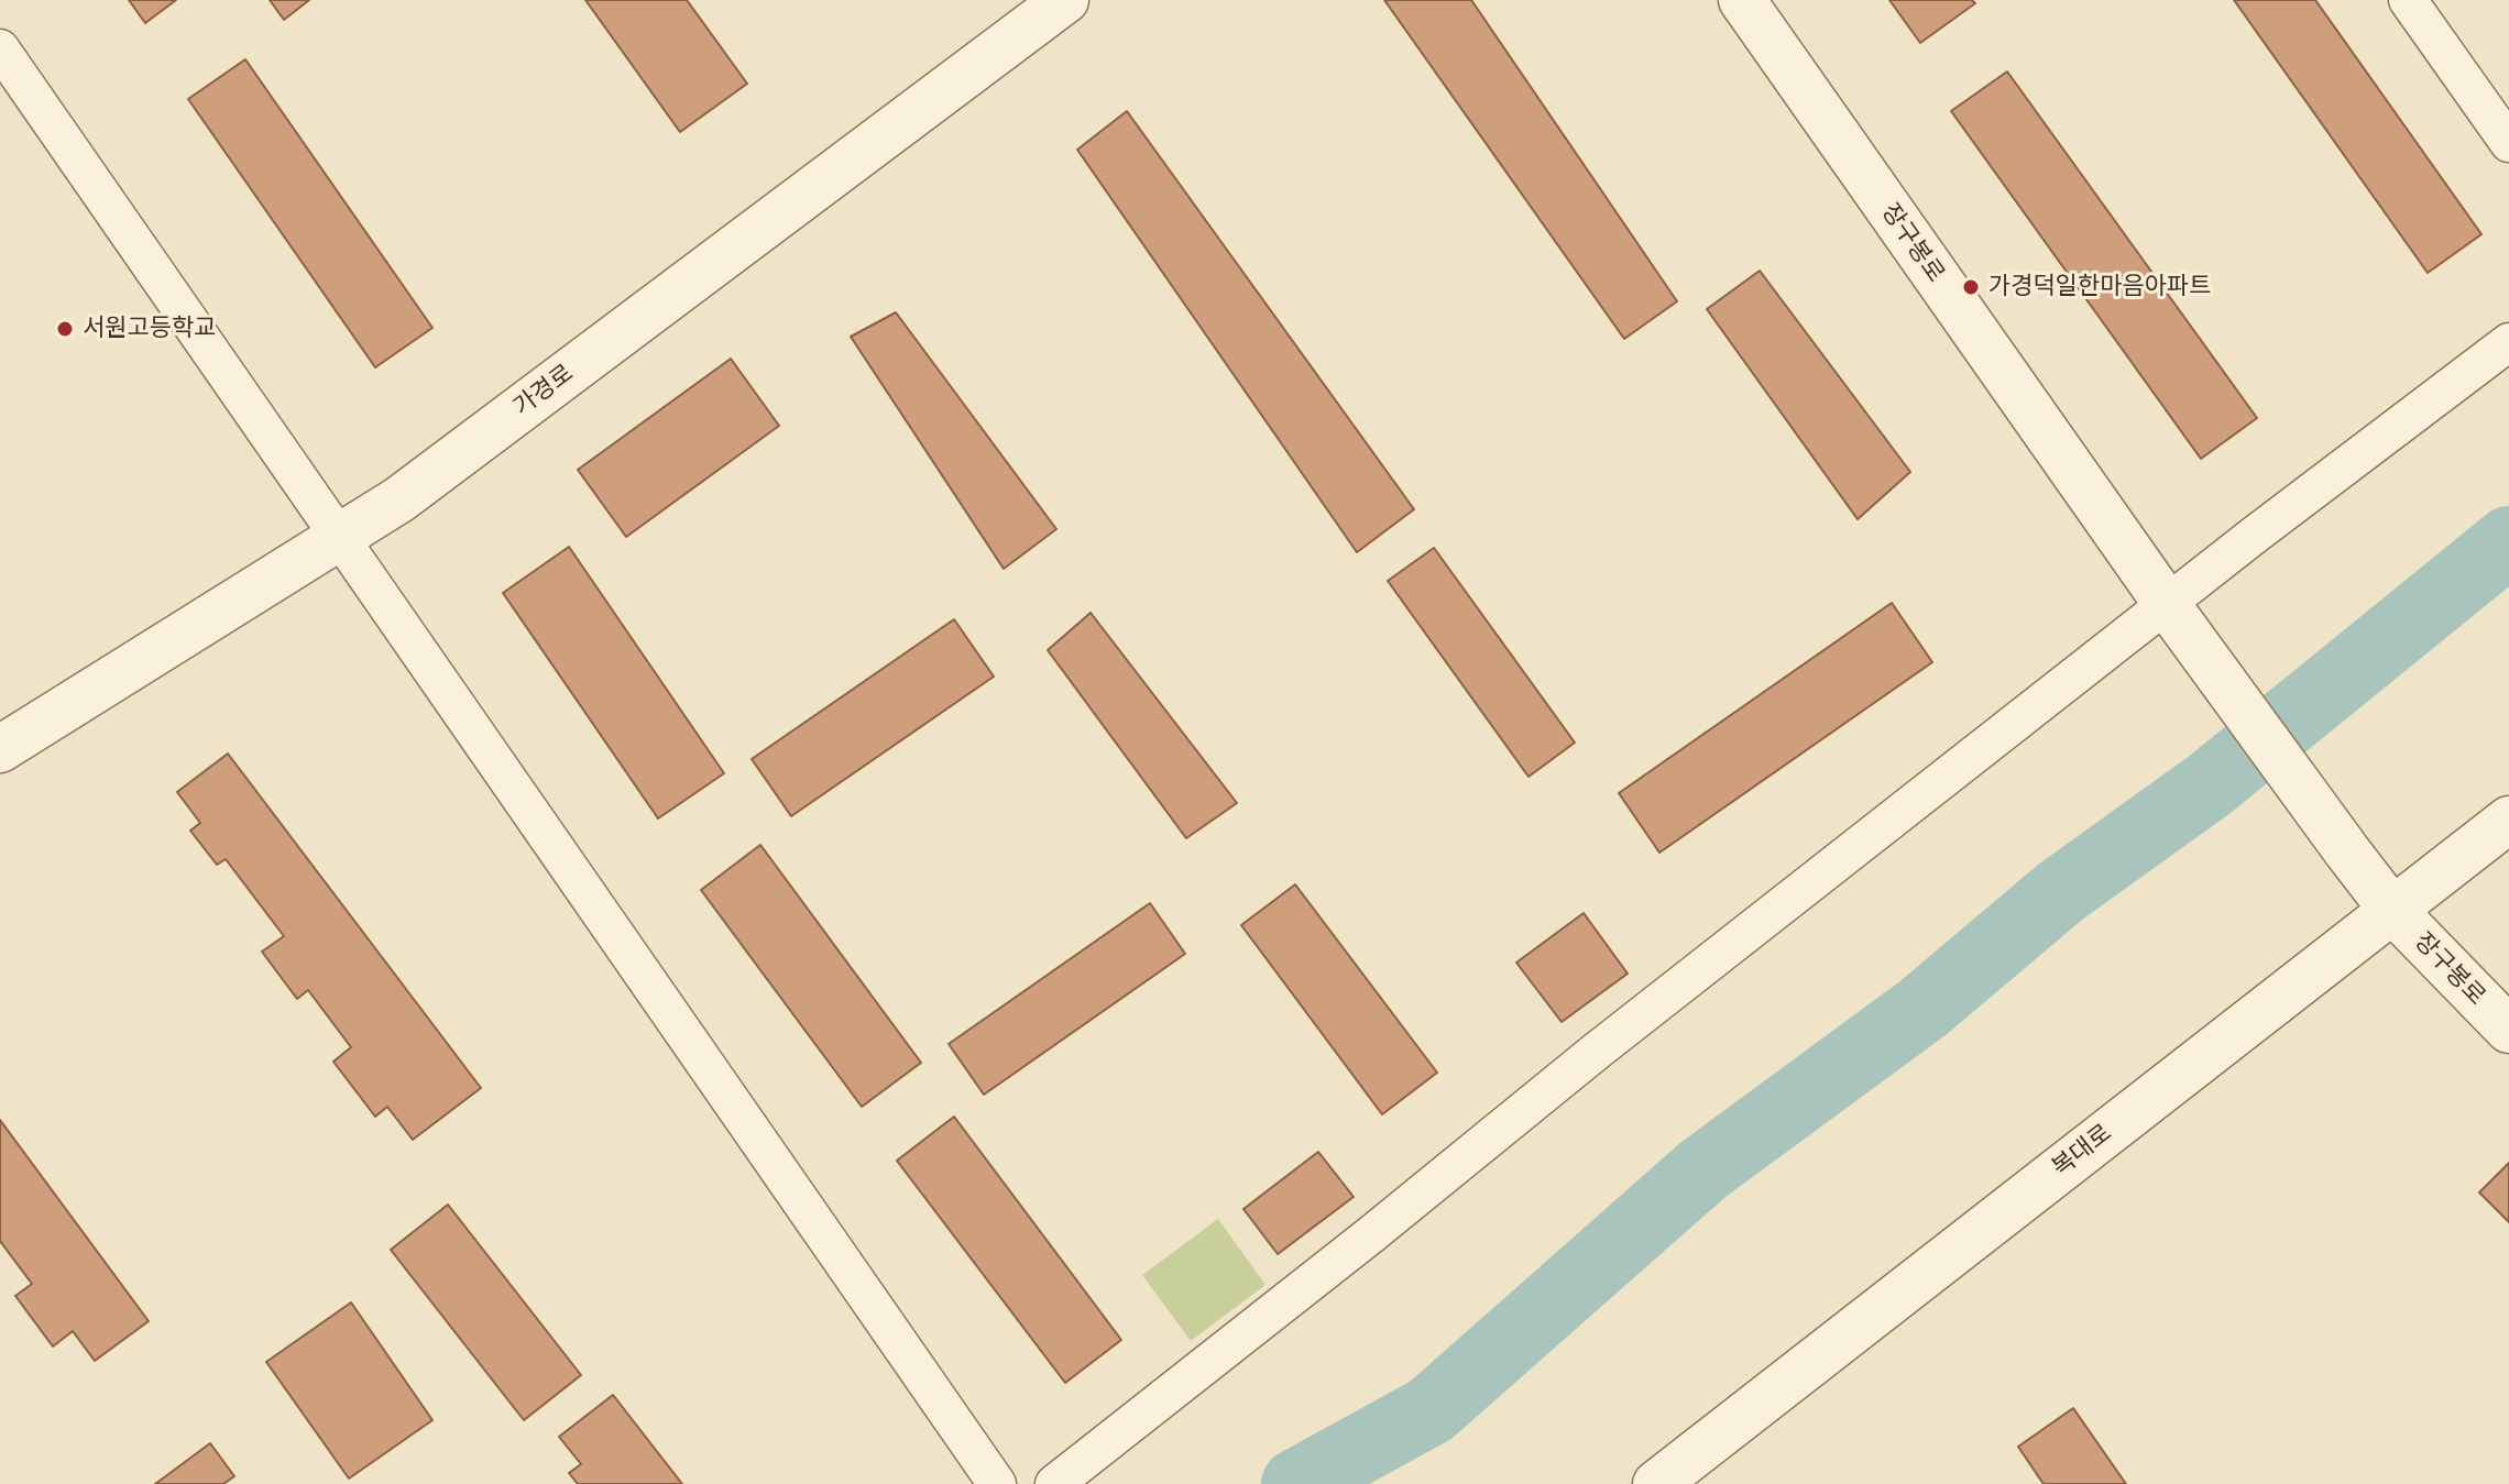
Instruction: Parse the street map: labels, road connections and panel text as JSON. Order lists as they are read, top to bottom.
{
  "streets": {
    "street": ["장구봉로", "가경로", "복대로"]
  },
  "crossings": [
    ["장구봉로", "복대로"]
  ],
  "places": ["가경덕일한마음아파트", "서원고등학교"]
}
